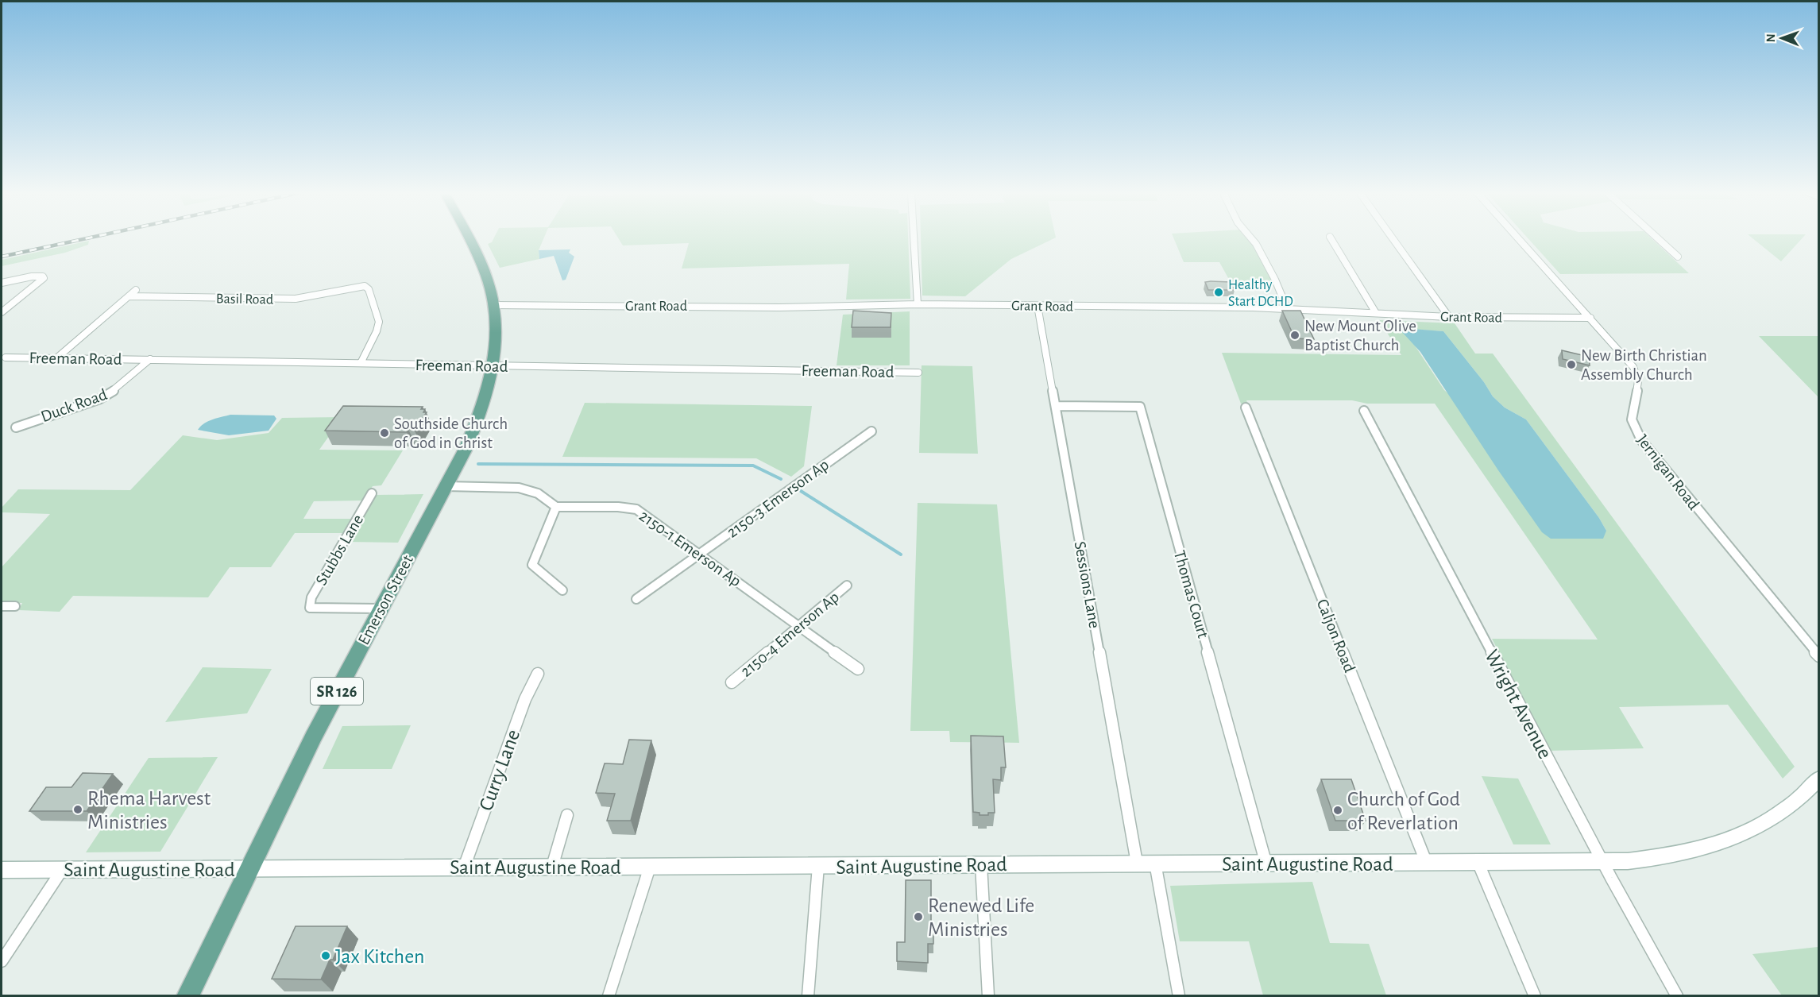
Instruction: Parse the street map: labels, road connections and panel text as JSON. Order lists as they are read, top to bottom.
{
  "streets": {
    "main road": ["Emerson Street", "SR 126", "Saint Augustine Road"],
    "street": [
      "Basil Road",
      "Grant Road",
      "Freeman Road",
      "Duck Road",
      "Jernigan Road",
      "2150-3 Emerson Ap",
      "2150-1 Emerson Ap",
      "Stubbs Lane",
      "Sessions Lane",
      "Thomas Court",
      "2150-4 Emerson Ap",
      "Caljon Road",
      "Wright Avenue",
      "Curry Lane"
    ]
  },
  "crossings": [
    ["Basil Road", "Freeman Road"],
    ["Grant Road", "Jernigan Road"],
    ["Grant Road", "Sessions Lane"],
    ["Grant Road", "Emerson Street"],
    ["Freeman Road", "Duck Road"],
    ["Freeman Road", "Emerson Street"],
    ["2150-3 Emerson Ap", "2150-1 Emerson Ap"],
    ["2150-1 Emerson Ap", "2150-4 Emerson Ap"],
    ["Stubbs Lane", "Emerson Street"],
    ["Sessions Lane", "Thomas Court"],
    ["Sessions Lane", "Saint Augustine Road"],
    ["Thomas Court", "Saint Augustine Road"],
    ["Emerson Street", "Saint Augustine Road"],
    ["Caljon Road", "Saint Augustine Road"],
    ["Wright Avenue", "Saint Augustine Road"],
    ["Curry Lane", "Saint Augustine Road"]
  ],
  "places": [
    "Healthy Start DCHD",
    "New Mount Olive Baptist Church",
    "New Birth Christian Assembly Church",
    "Southside Church of God in Christ",
    "Rhema Harvest Ministries",
    "Church of God of Reverlation",
    "Renewed Life Ministries",
    "Jax Kitchen"
  ],
  "north": "left"
}
